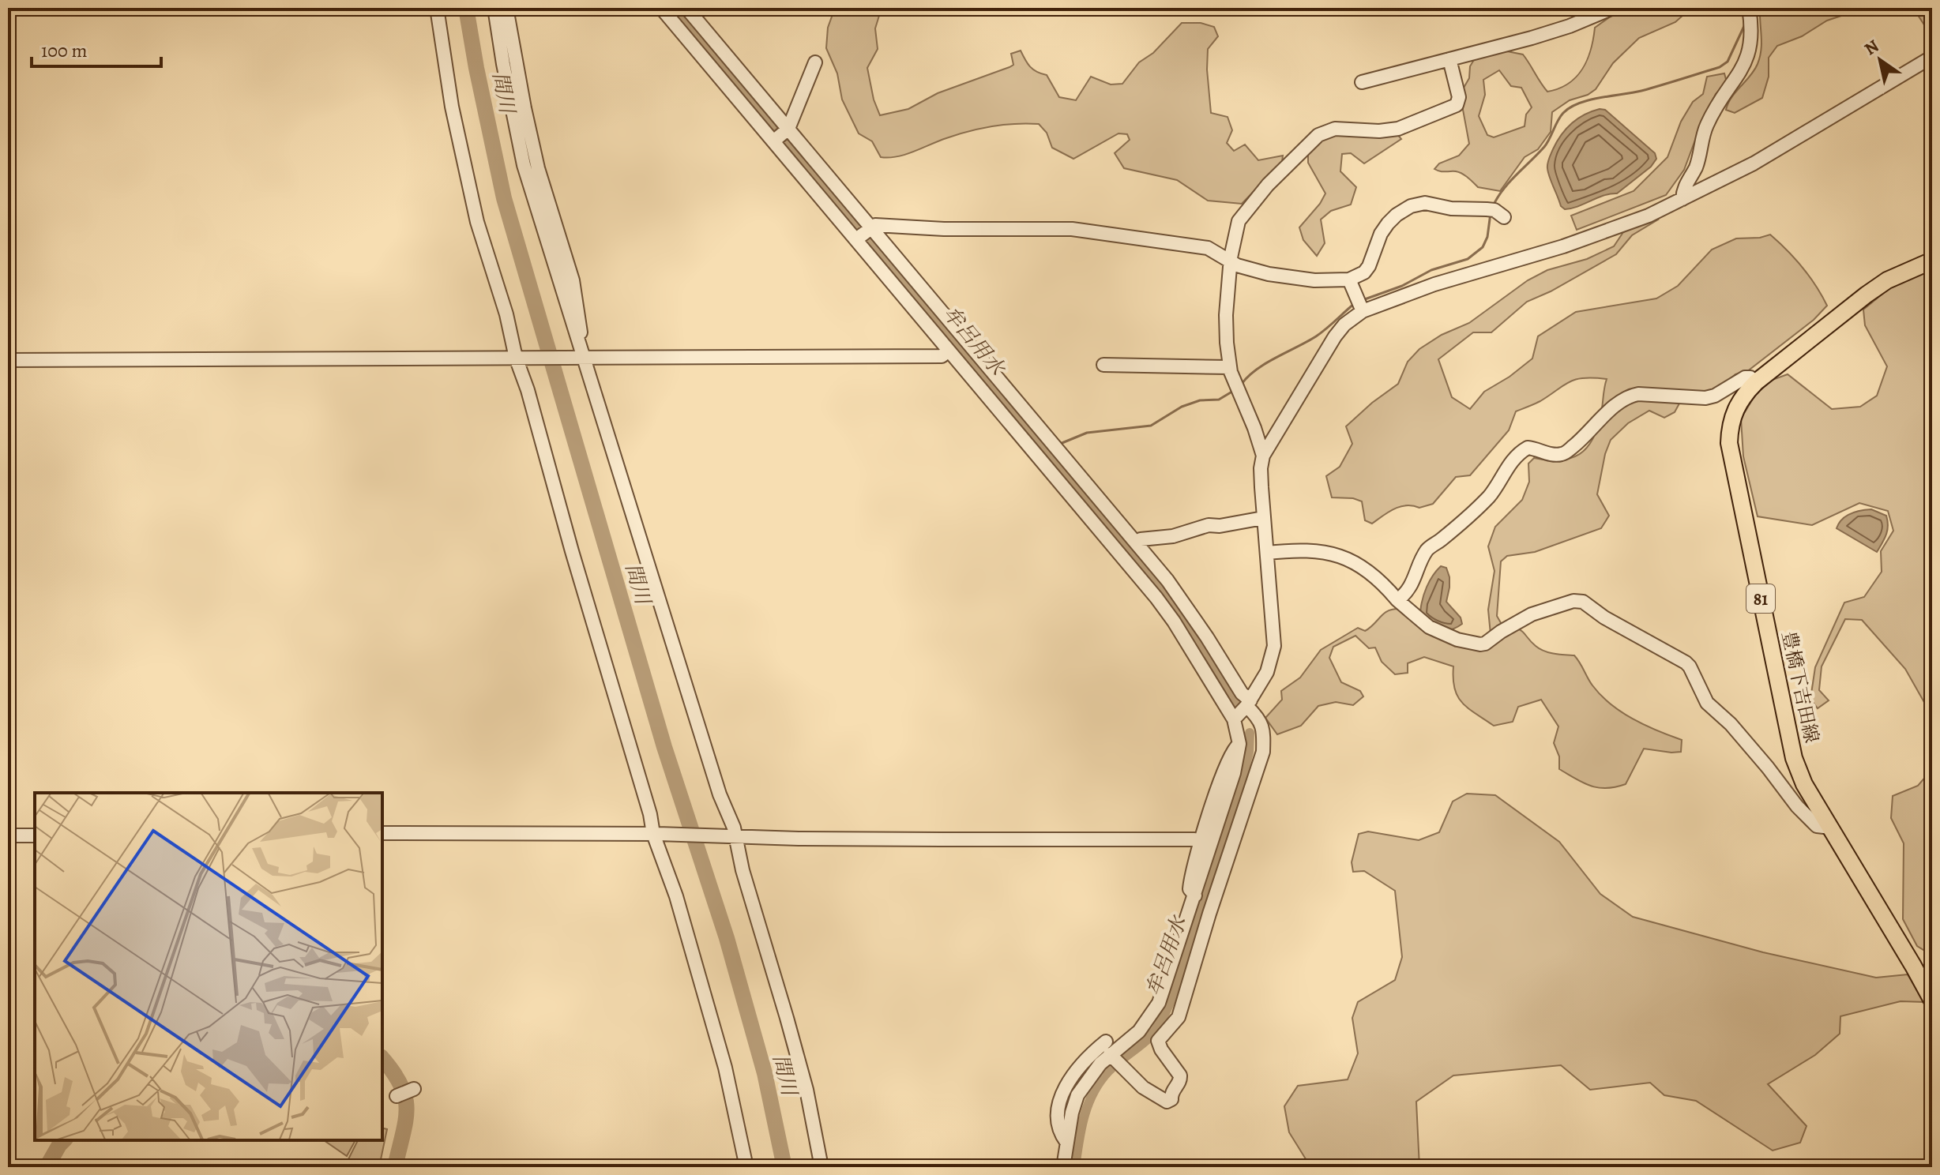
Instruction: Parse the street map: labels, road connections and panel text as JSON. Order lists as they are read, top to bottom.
{
  "streets": {
    "main road": ["81", "豊橋下吉田線"]
  },
  "water": ["間川", "牟呂用水"],
  "scale_bar": "100 m",
  "north": "top left"
}
